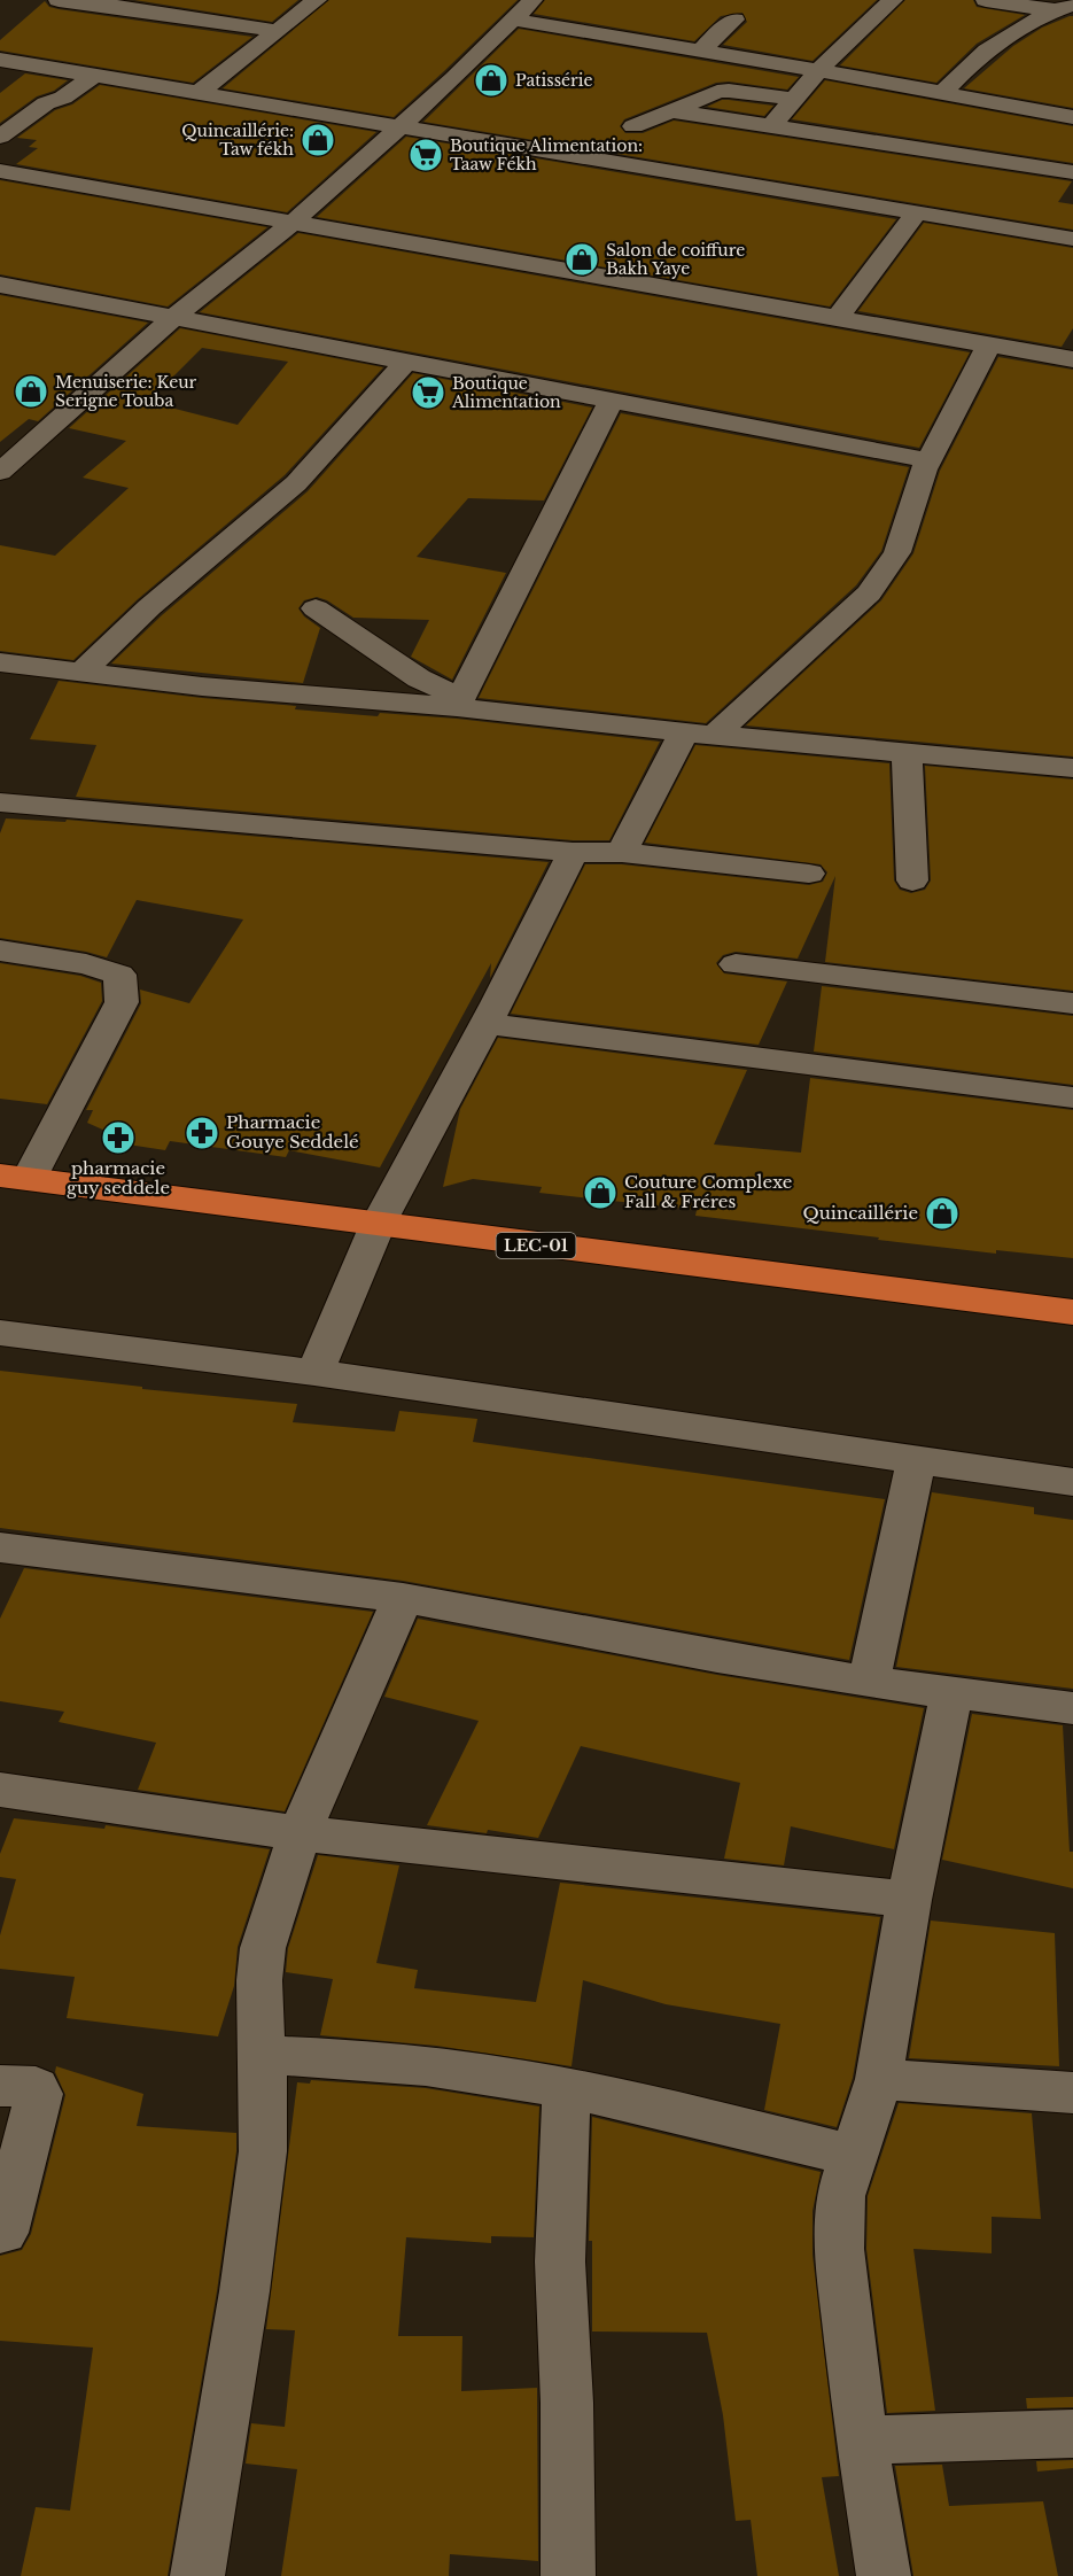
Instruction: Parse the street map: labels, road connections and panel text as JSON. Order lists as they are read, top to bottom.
{
  "streets": {
    "highway": ["LEC-01"]
  },
  "places": {
    "shop": [
      "Patissérie",
      "Quincaillérie: Taw fékh",
      "Salon de coiffure Bakh Yaye",
      "Menuiserie: Keur Serigne Touba",
      "Couture Complexe Fall & Fréres",
      "Quincaillérie"
    ],
    "supermarket": ["Boutique Alimentation: Taaw Fékh", "Boutique Alimentation"],
    "pharmacy": ["Pharmacie Gouye Seddelé", "pharmacie guy seddele"]
  }
}
